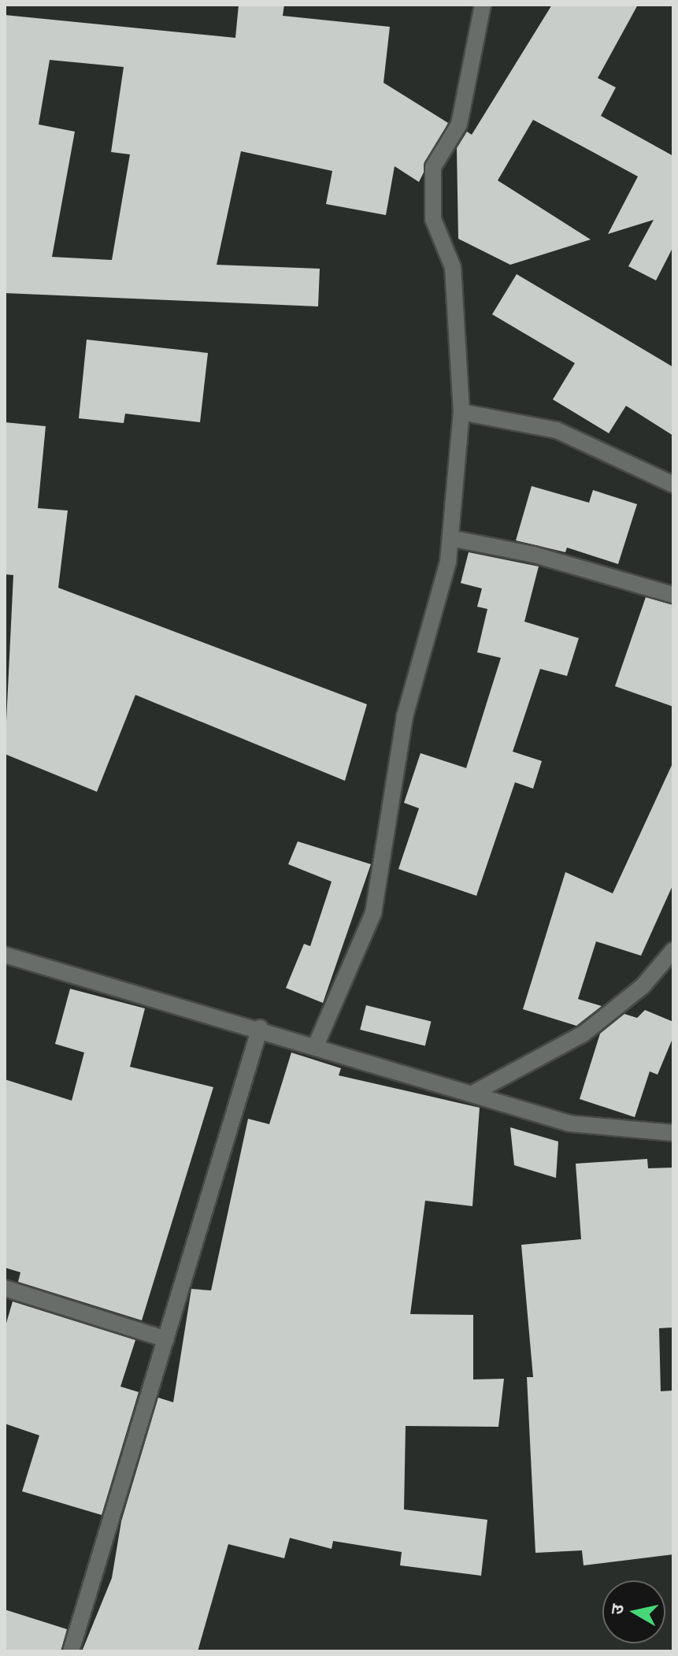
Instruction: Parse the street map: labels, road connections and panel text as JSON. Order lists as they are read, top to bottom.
{
  "north": "left"
}
